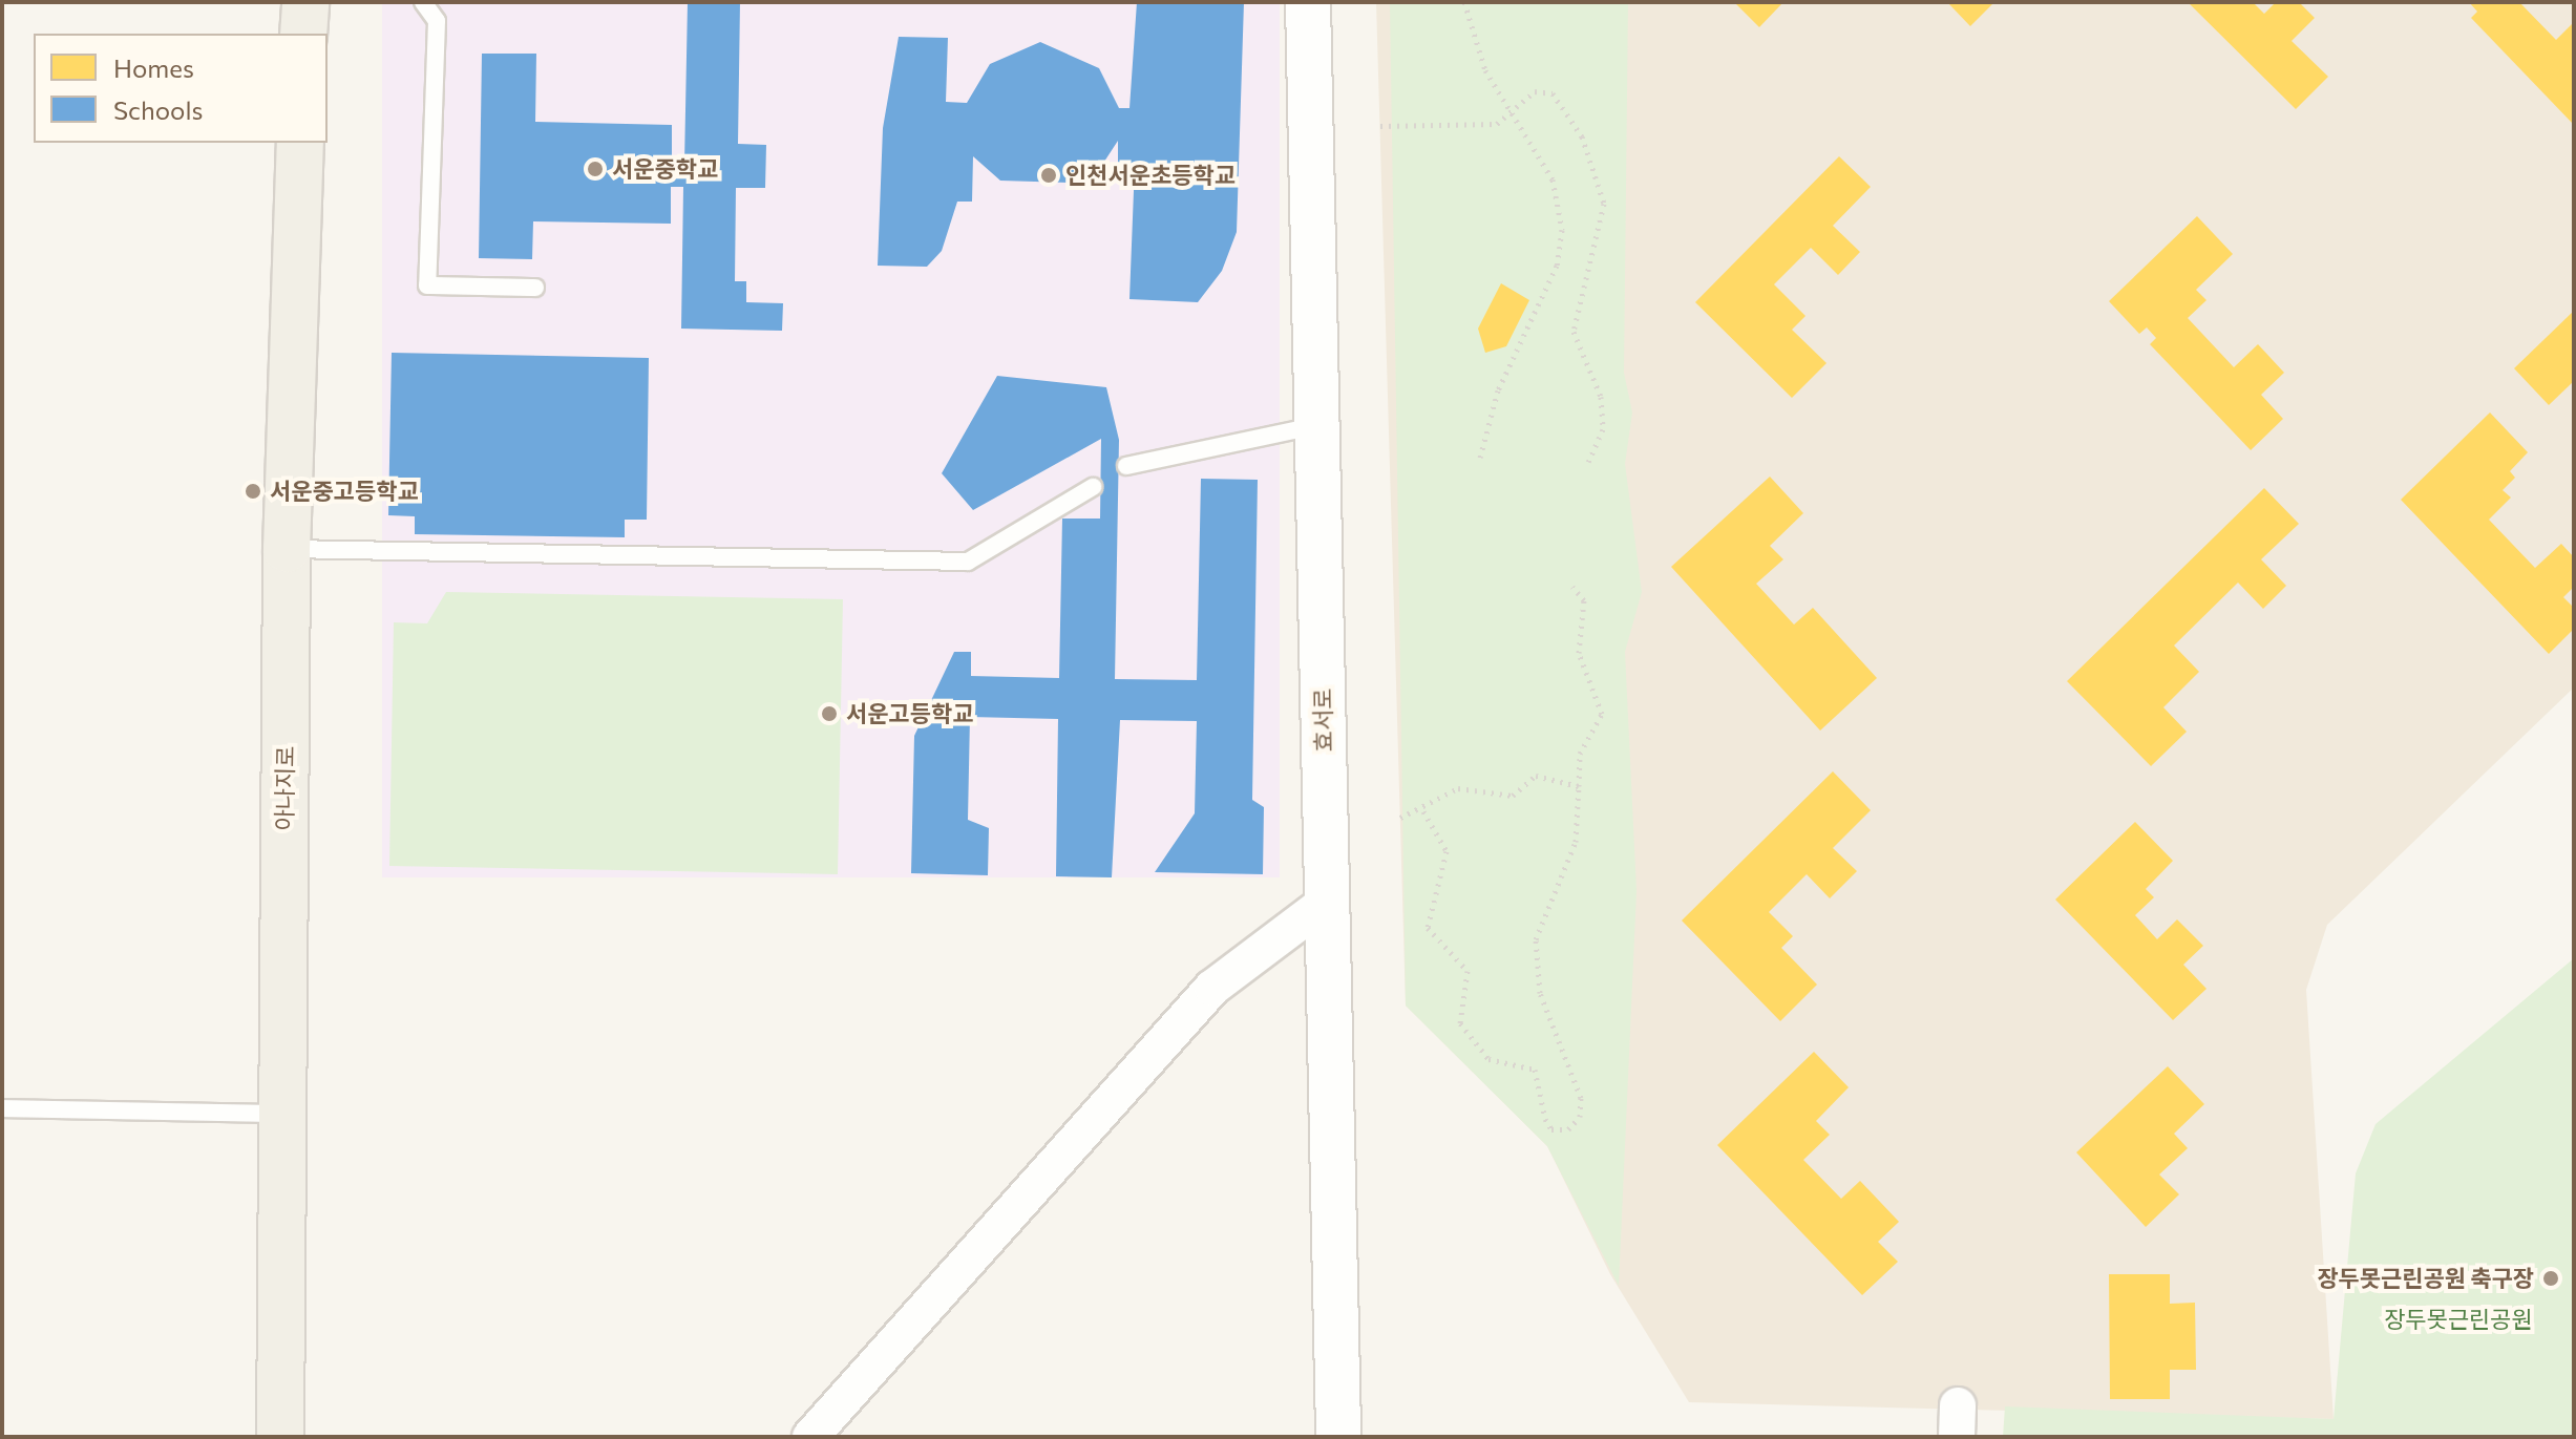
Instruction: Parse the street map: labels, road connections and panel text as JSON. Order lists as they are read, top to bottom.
{
  "streets": {
    "main road": ["아나지로"],
    "street": ["효서로"]
  },
  "parks": ["장두못근린공원"],
  "places": [
    "서운중학교",
    "인천서운초등학교",
    "서운중고등학교",
    "서운고등학교",
    "장두못근린공원 축구장"
  ],
  "legend": ["Homes", "Schools"]
}
